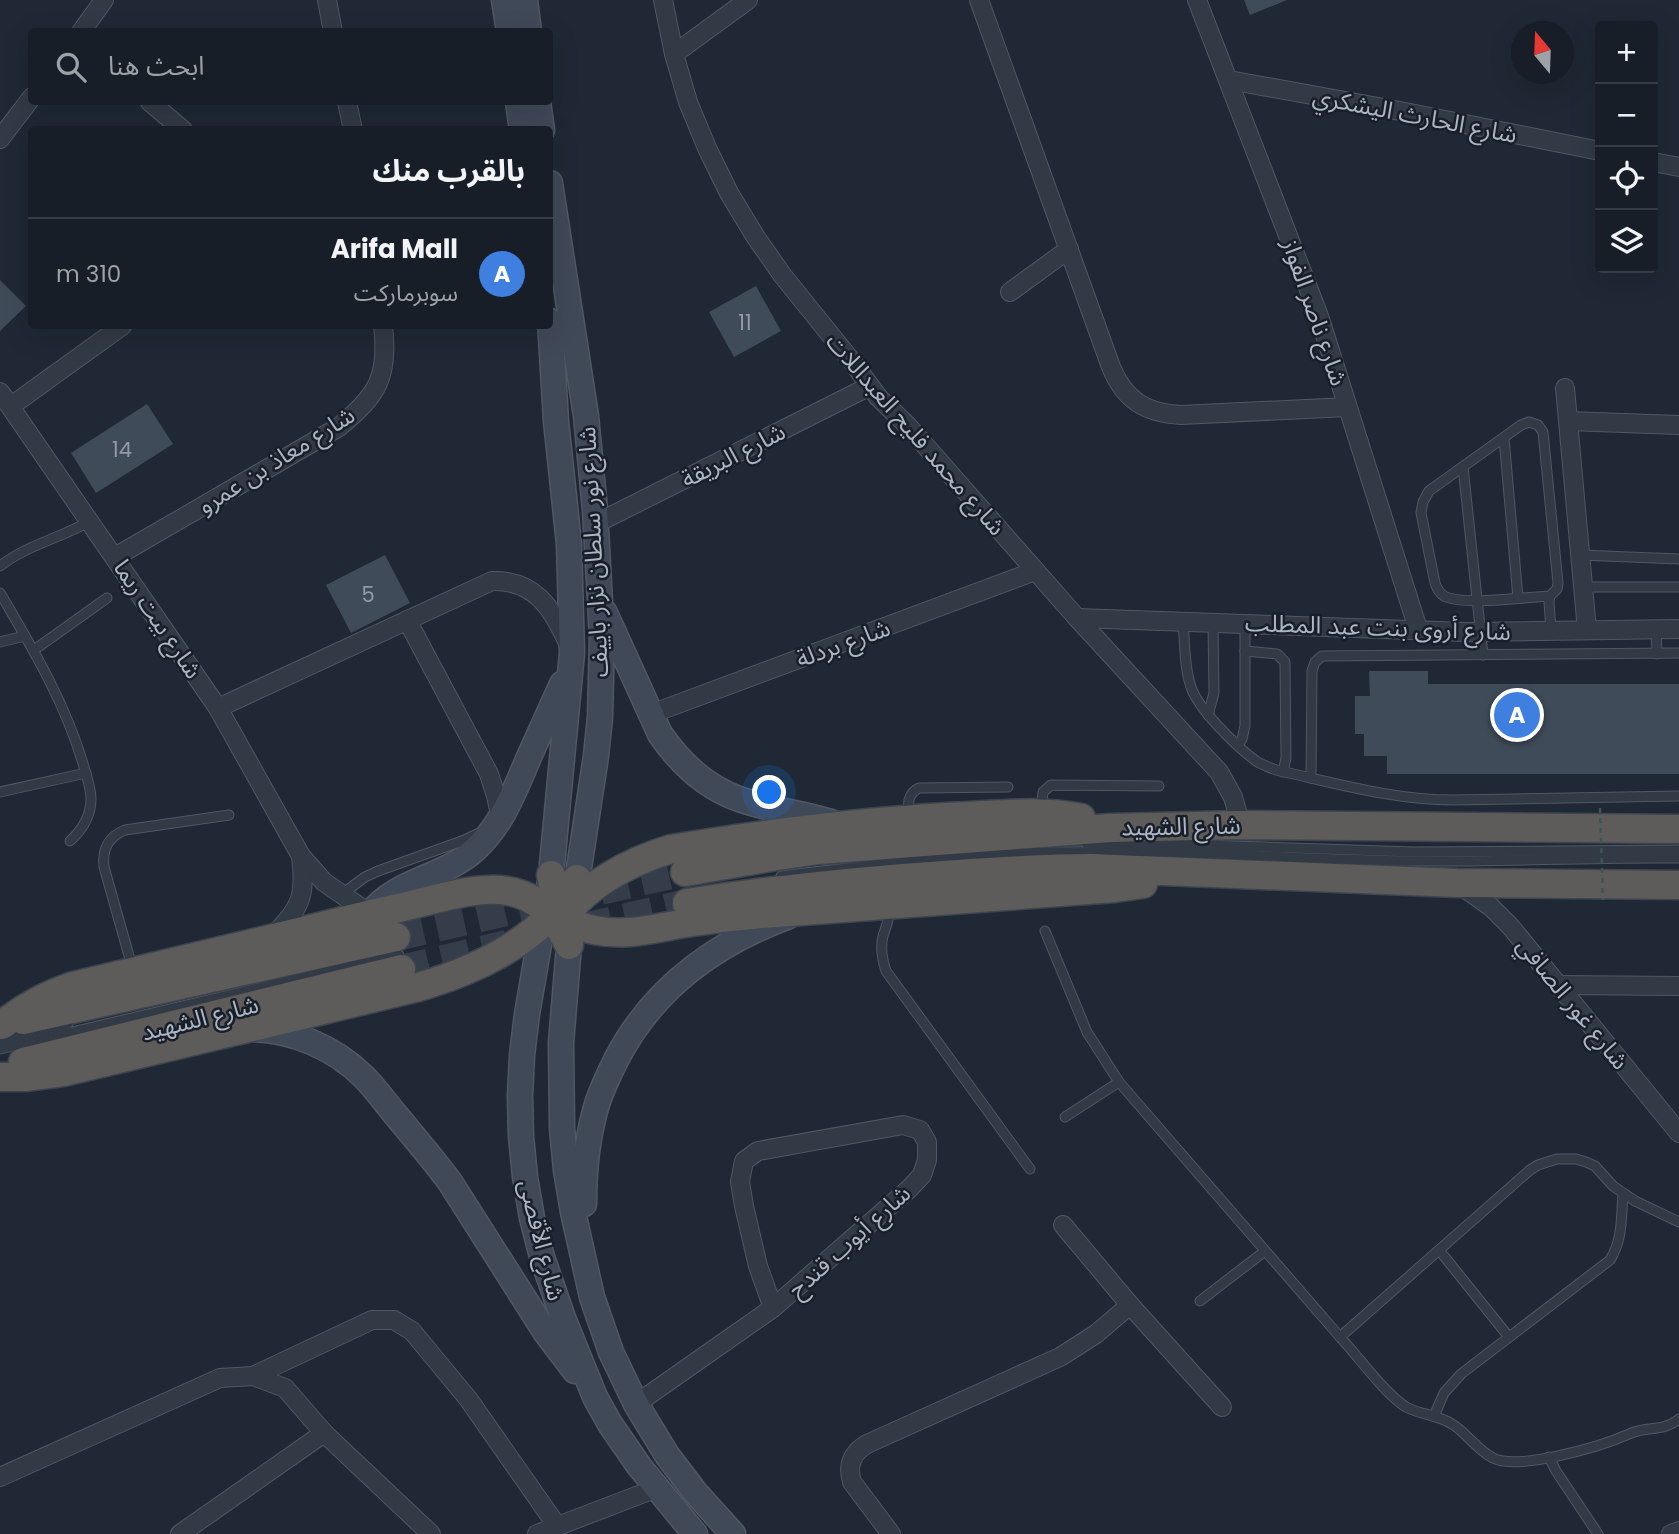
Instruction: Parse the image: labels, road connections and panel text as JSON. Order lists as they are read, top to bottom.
{
  "streets": {
    "highway": ["شارع الشهيد"],
    "main road": ["شارع نور سلطان نزار باييف", "شارع الأقصى"],
    "street": [
      "شارع الحارث اليشكري",
      "شارع ناصر الفواز",
      "شارع محمد فليح العبداللات",
      "شارع البريقة",
      "شارع معاذ بن عمرو",
      "شارع بيت ريما",
      "شارع أروى بنت عبد المطلب",
      "شارع بردلة",
      "شارع غور الصافي",
      "شارع أيوب قندح"
    ]
  },
  "crossings": [
    ["شارع الحارث اليشكري", "شارع ناصر الفواز"],
    ["شارع ناصر الفواز", "شارع أروى بنت عبد المطلب"],
    ["شارع محمد فليح العبداللات", "شارع البريقة"],
    ["شارع محمد فليح العبداللات", "شارع أروى بنت عبد المطلب"],
    ["شارع محمد فليح العبداللات", "شارع بردلة"],
    ["شارع محمد فليح العبداللات", "شارع الشهيد"],
    ["شارع البريقة", "شارع نور سلطان نزار باييف"],
    ["شارع معاذ بن عمرو", "شارع بيت ريما"],
    ["شارع نور سلطان نزار باييف", "شارع الأقصى"],
    ["شارع الشهيد", "شارع غور الصافي"],
    ["شارع الأقصى", "شارع أيوب قندح"]
  ],
  "house_numbers": ["11", "14", "5"],
  "north": "top",
  "page": {
    "map_buttons": ["+", "−"],
    "search": "ابحث هنا",
    "heading": "بالقرب منك",
    "list": [
      {
        "mark": "A",
        "name": "Arifa Mall",
        "note": "سوبرماركت",
        "value": "310 m"
      }
    ],
    "pins": "A"
  }
}
